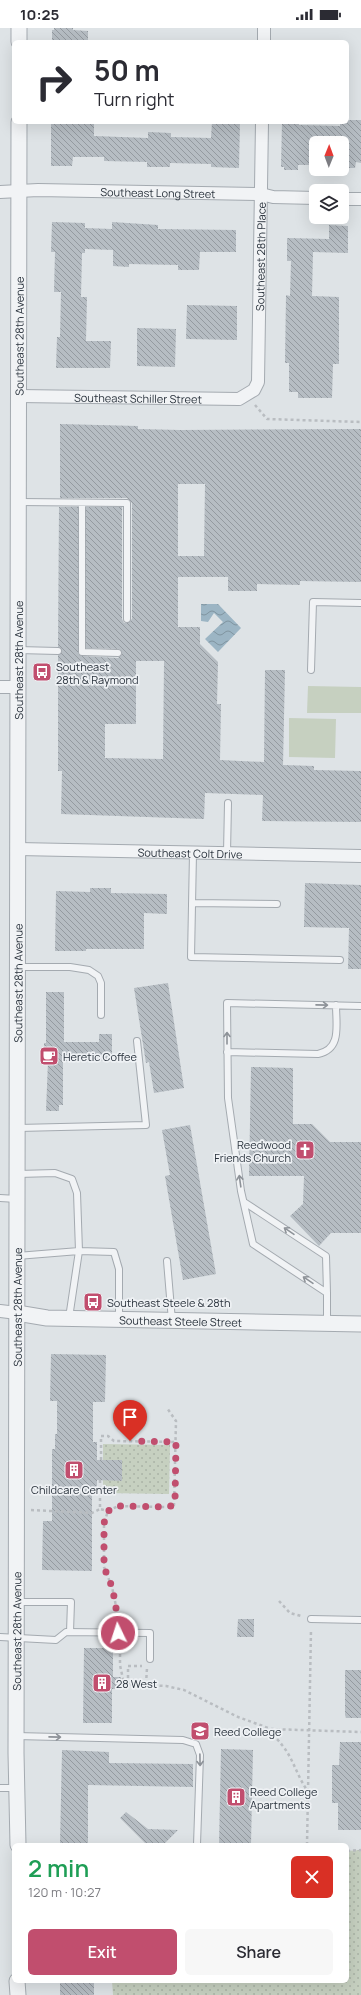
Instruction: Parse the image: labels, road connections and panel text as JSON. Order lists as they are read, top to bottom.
{
  "streets": {
    "street": [
      "Southeast Long Street",
      "Southeast 28th Place",
      "Southeast 28th Avenue",
      "Southeast Schiller Street",
      "Southeast Colt Drive",
      "Southeast Steele Street"
    ]
  },
  "crossings": [
    ["Southeast Long Street", "Southeast 28th Place"],
    ["Southeast Long Street", "Southeast 28th Avenue"],
    ["Southeast 28th Place", "Southeast Schiller Street"],
    ["Southeast 28th Avenue", "Southeast Schiller Street"],
    ["Southeast 28th Avenue", "Southeast Colt Drive"],
    ["Southeast 28th Avenue", "Southeast Steele Street"]
  ],
  "places": {
    "bus stop": ["Southeast 28th & Raymond", "Southeast Steele & 28th"],
    "cafe": ["Heretic Coffee"],
    "church": ["Reedwood Friends Church"],
    "building": ["Childcare Center", "28 West", "Reed College Apartments"],
    "school or university": ["Reed College"]
  },
  "north": "top",
  "page": {
    "status": "10:25",
    "turn": ["50 m", "Turn right"],
    "heading": ["2 min", "120 m · 10:27"],
    "buttons": ["Exit", "Share"]
  }
}
